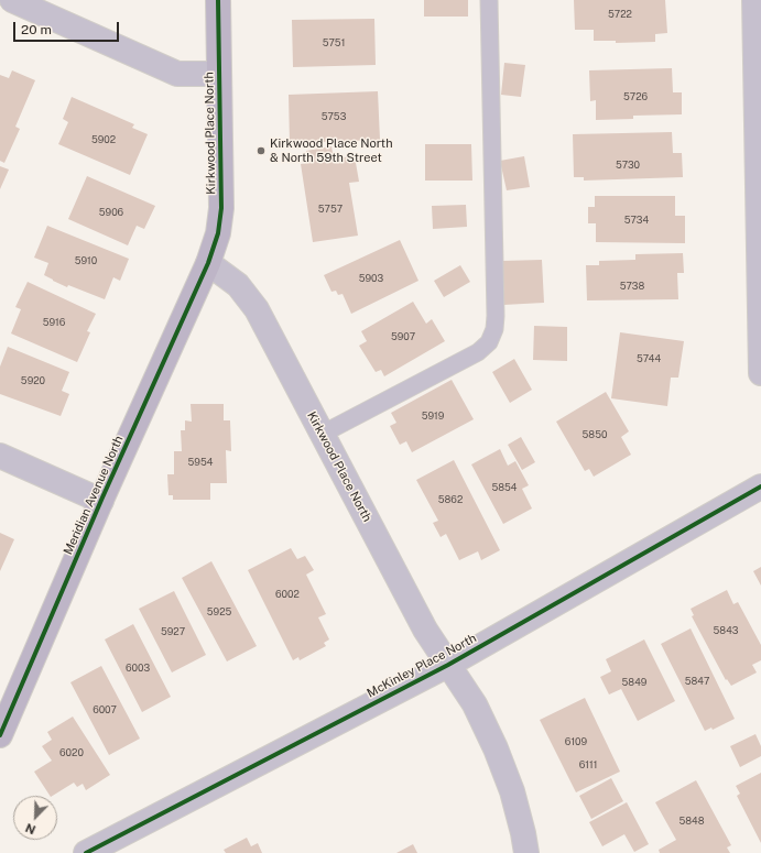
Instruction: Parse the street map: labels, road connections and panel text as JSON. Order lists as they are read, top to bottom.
{
  "streets": {
    "street": ["Kirkwood Place North", "Meridian Avenue North", "McKinley Place North"]
  },
  "crossings": [
    ["Kirkwood Place North", "Meridian Avenue North"],
    ["Kirkwood Place North", "McKinley Place North"]
  ],
  "places": ["Kirkwood Place North & North 59th Street"],
  "house_numbers": [
    "5722",
    "5751",
    "5726",
    "5753",
    "5902",
    "5730",
    "5757",
    "5906",
    "5734",
    "5910",
    "5903",
    "5738",
    "5916",
    "5907",
    "5744",
    "5920",
    "5919",
    "5850",
    "5954",
    "5854",
    "5862",
    "6002",
    "5925",
    "5843",
    "5927",
    "6003",
    "5847",
    "5849",
    "6007",
    "6109",
    "6020",
    "6111",
    "5848"
  ],
  "scale_bar": "20 m",
  "north": "bottom left"
}
